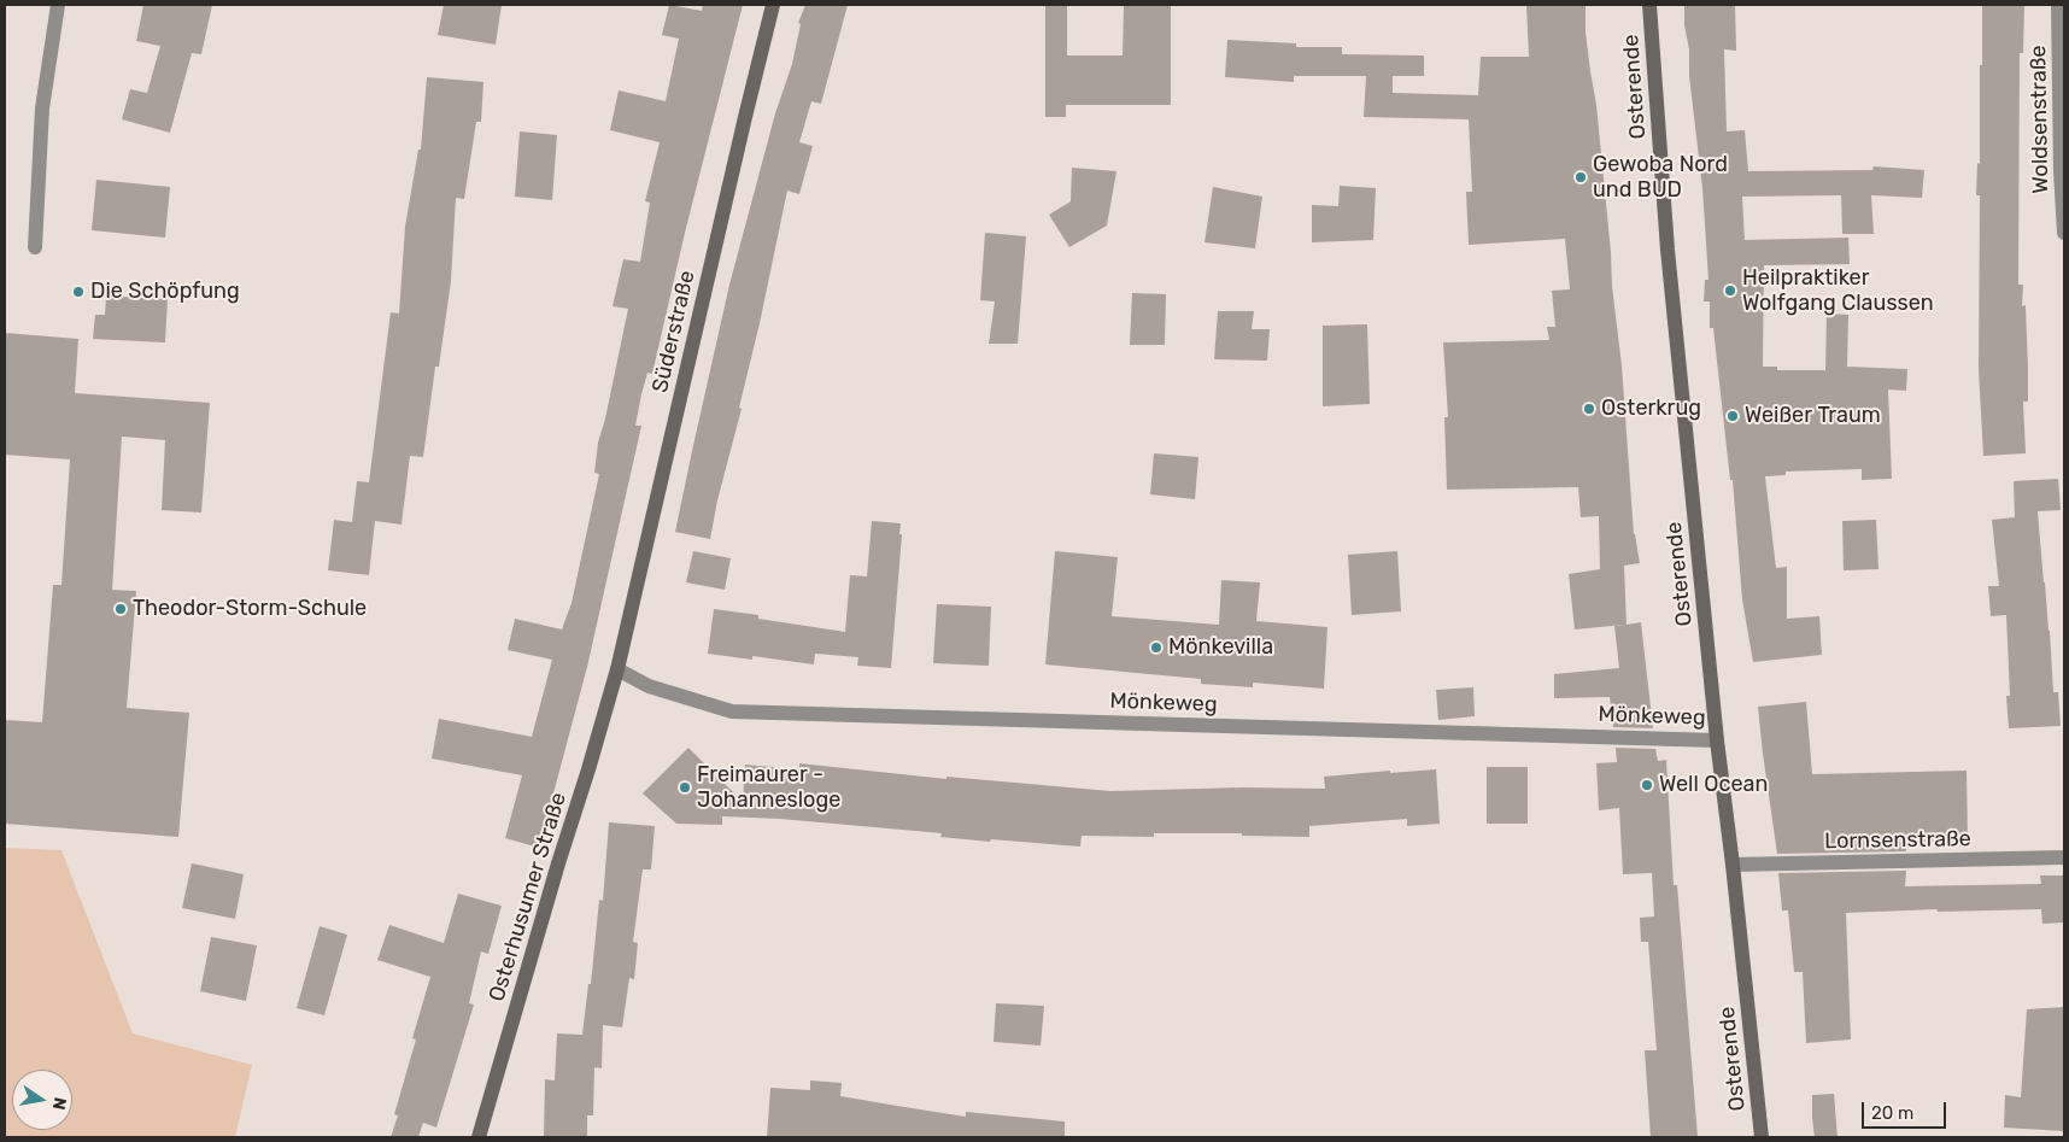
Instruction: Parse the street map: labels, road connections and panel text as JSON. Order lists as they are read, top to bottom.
{
  "streets": {
    "main road": ["Osterende", "Süderstraße", "Osterhusumer Straße"],
    "street": ["Woldsenstraße", "Mönkeweg", "Lornsenstraße"]
  },
  "crossings": [
    ["Osterende", "Mönkeweg"],
    ["Osterende", "Lornsenstraße"],
    ["Süderstraße", "Mönkeweg"],
    ["Süderstraße", "Osterhusumer Straße"],
    ["Mönkeweg", "Osterhusumer Straße"]
  ],
  "places": [
    "Gewoba Nord und BUD",
    "Heilpraktiker Wolfgang Claussen",
    "Die Schöpfung",
    "Osterkrug",
    "Weißer Traum",
    "Theodor-Storm-Schule",
    "Mönkevilla",
    "Well Ocean",
    "Freimaurer - Johannesloge"
  ],
  "scale_bar": "20 m",
  "north": "right"
}
